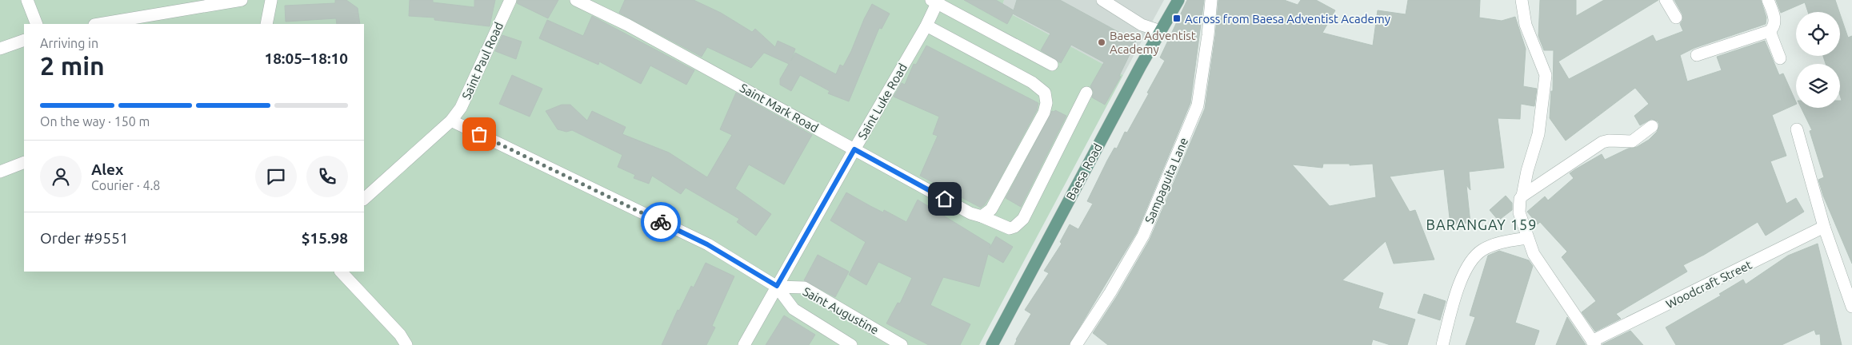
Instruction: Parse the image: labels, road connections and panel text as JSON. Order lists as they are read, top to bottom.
{
  "streets": {
    "main road": ["Baesa Road"],
    "street": [
      "Saint Paul Road",
      "Saint Luke Road",
      "Saint Mark Road",
      "Sampaguita Lane",
      "Woodcraft Street",
      "Saint Augustine"
    ]
  },
  "crossings": [
    ["Saint Luke Road", "Saint Mark Road"],
    ["Saint Luke Road", "Saint Augustine"]
  ],
  "districts": ["BARANGAY 159"],
  "places": {
    "transit": ["Across from Baesa Adventist Academy"],
    "other": ["Baesa Adventist Academy"]
  },
  "page": {
    "heading": ["2 min", "Arriving in", "18:05–18:10"],
    "panel": [
      "Alex",
      "Courier · 4.8",
      "Order #9551",
      "$15.98"
    ],
    "bar": "On the way · 150 m"
  }
}
